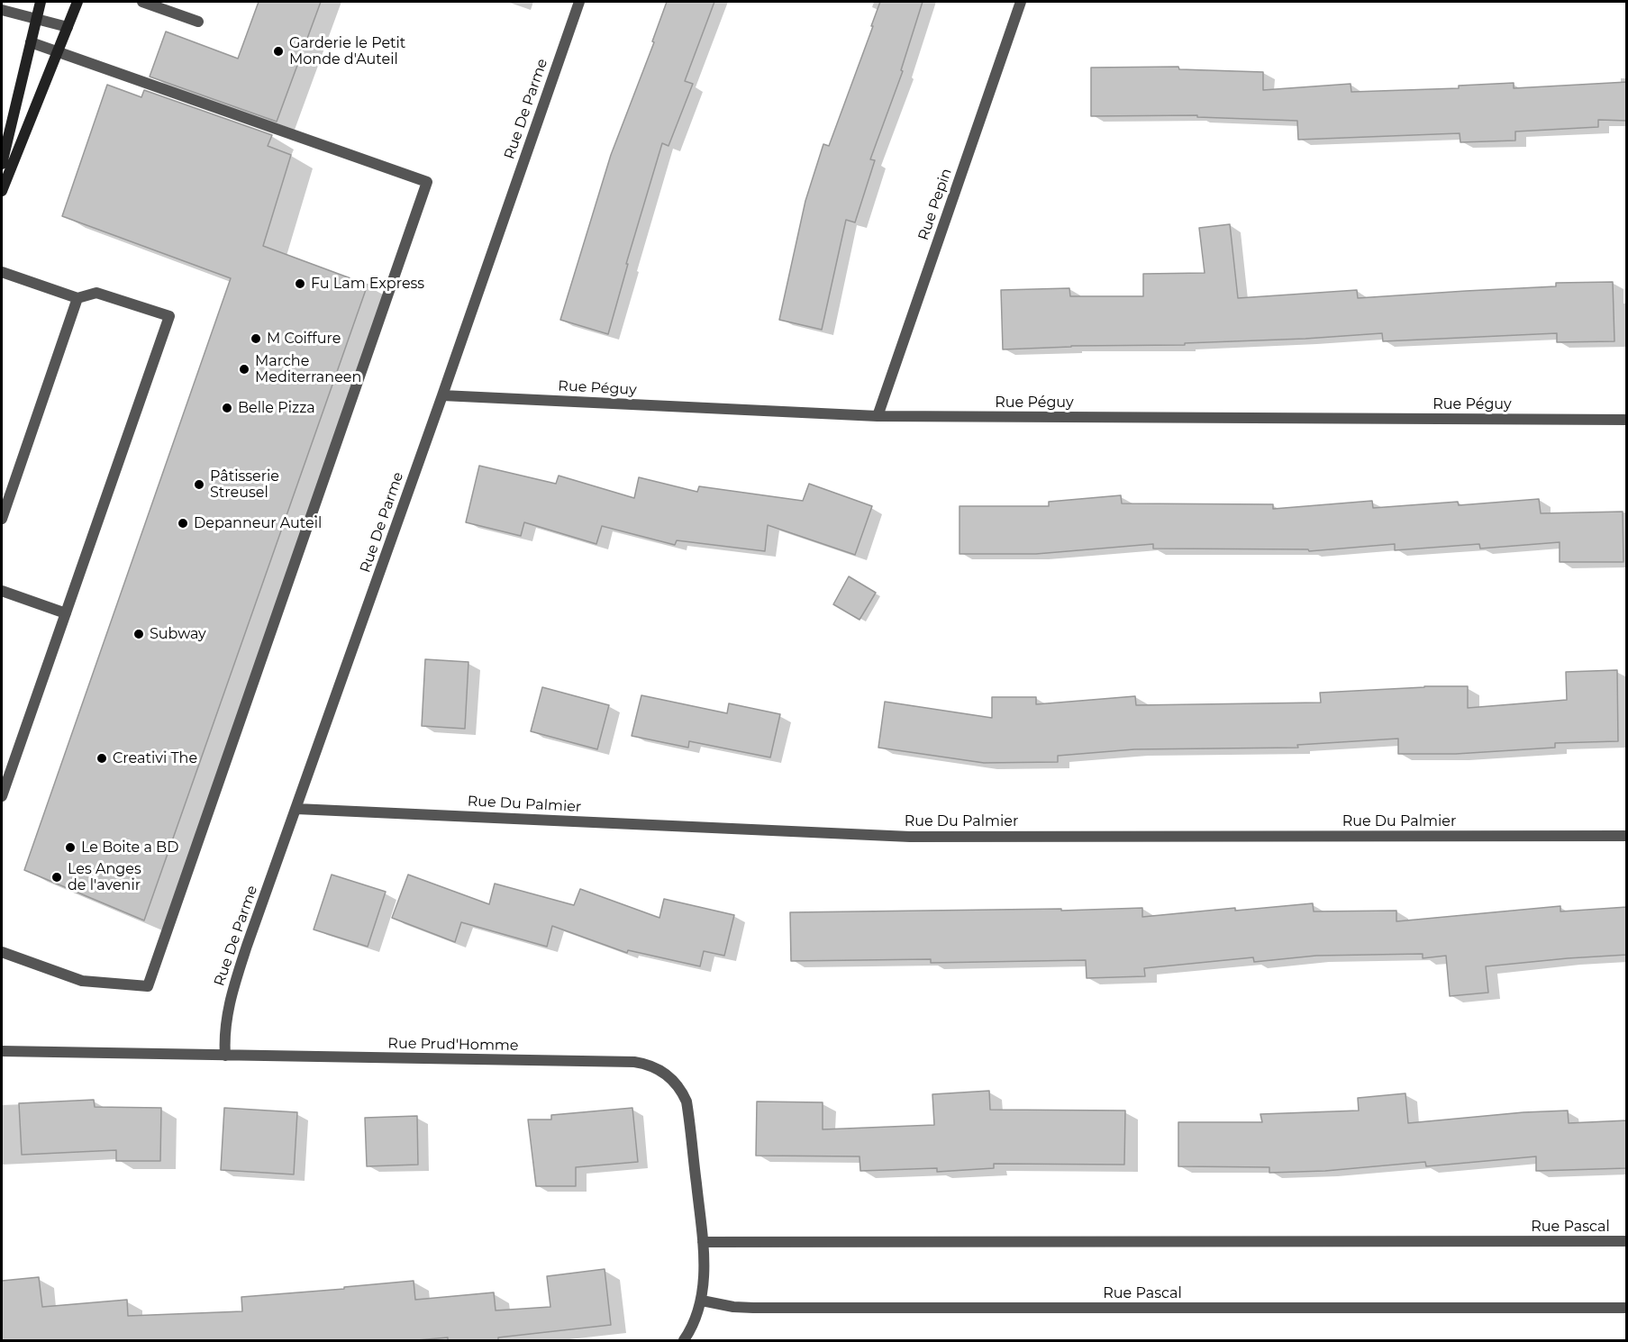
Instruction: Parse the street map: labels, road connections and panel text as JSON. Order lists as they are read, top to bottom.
{
  "streets": {
    "street": [
      "Rue De Parme",
      "Rue Pepin",
      "Rue Péguy",
      "Rue Du Palmier",
      "Rue Prud'Homme",
      "Rue Pascal"
    ]
  },
  "crossings": [
    ["Rue De Parme", "Rue Péguy"],
    ["Rue De Parme", "Rue Du Palmier"],
    ["Rue De Parme", "Rue Prud'Homme"],
    ["Rue Pepin", "Rue Péguy"],
    ["Rue Prud'Homme", "Rue Pascal"]
  ],
  "places": [
    "Garderie le Petit Monde d'Auteil",
    "Fu Lam Express",
    "M Coiffure",
    "Marche Mediterraneen",
    "Belle Pizza",
    "Pâtisserie Streusel",
    "Depanneur Auteil",
    "Subway",
    "Creativi The",
    "Le Boite a BD",
    "Les Anges de l'avenir"
  ]
}
